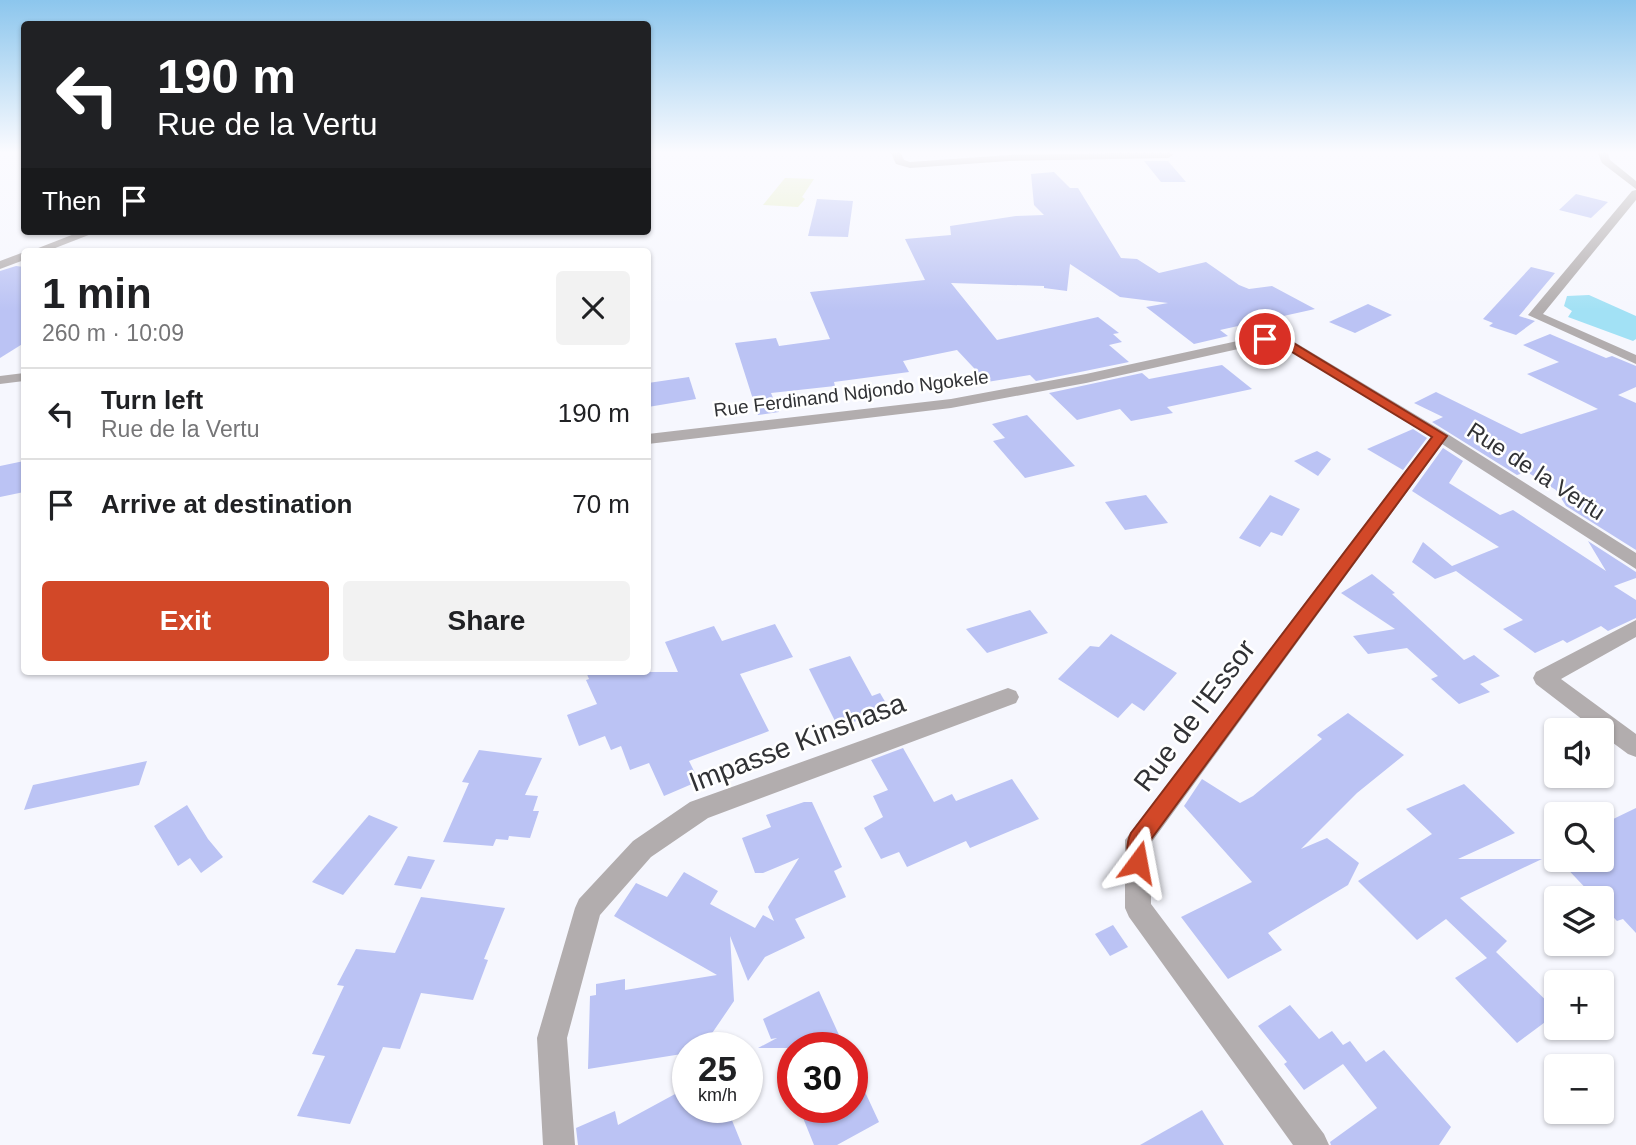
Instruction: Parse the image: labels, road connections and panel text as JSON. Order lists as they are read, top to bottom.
{
  "streets": {
    "street": [
      "Rue Ferdinand Ndjondo Ngokele",
      "Rue de la Vertu",
      "Rue de l'Essor",
      "Impasse Kinshasa"
    ]
  },
  "crossings": [
    ["Rue Ferdinand Ndjondo Ngokele", "Rue de la Vertu"],
    ["Rue de la Vertu", "Rue de l'Essor"]
  ],
  "page": {
    "turn": ["190 m", "Rue de la Vertu"],
    "then": "Then",
    "heading": ["1 min", "260 m · 10:09"],
    "list": [
      {
        "name": "Turn left",
        "note": "Rue de la Vertu",
        "value": "190 m"
      },
      {
        "name": "Arrive at destination",
        "value": "70 m"
      }
    ],
    "buttons": ["Exit", "Share"],
    "map_buttons": ["+", "−"],
    "speed": "25 km/h",
    "limit": "30"
  }
}
